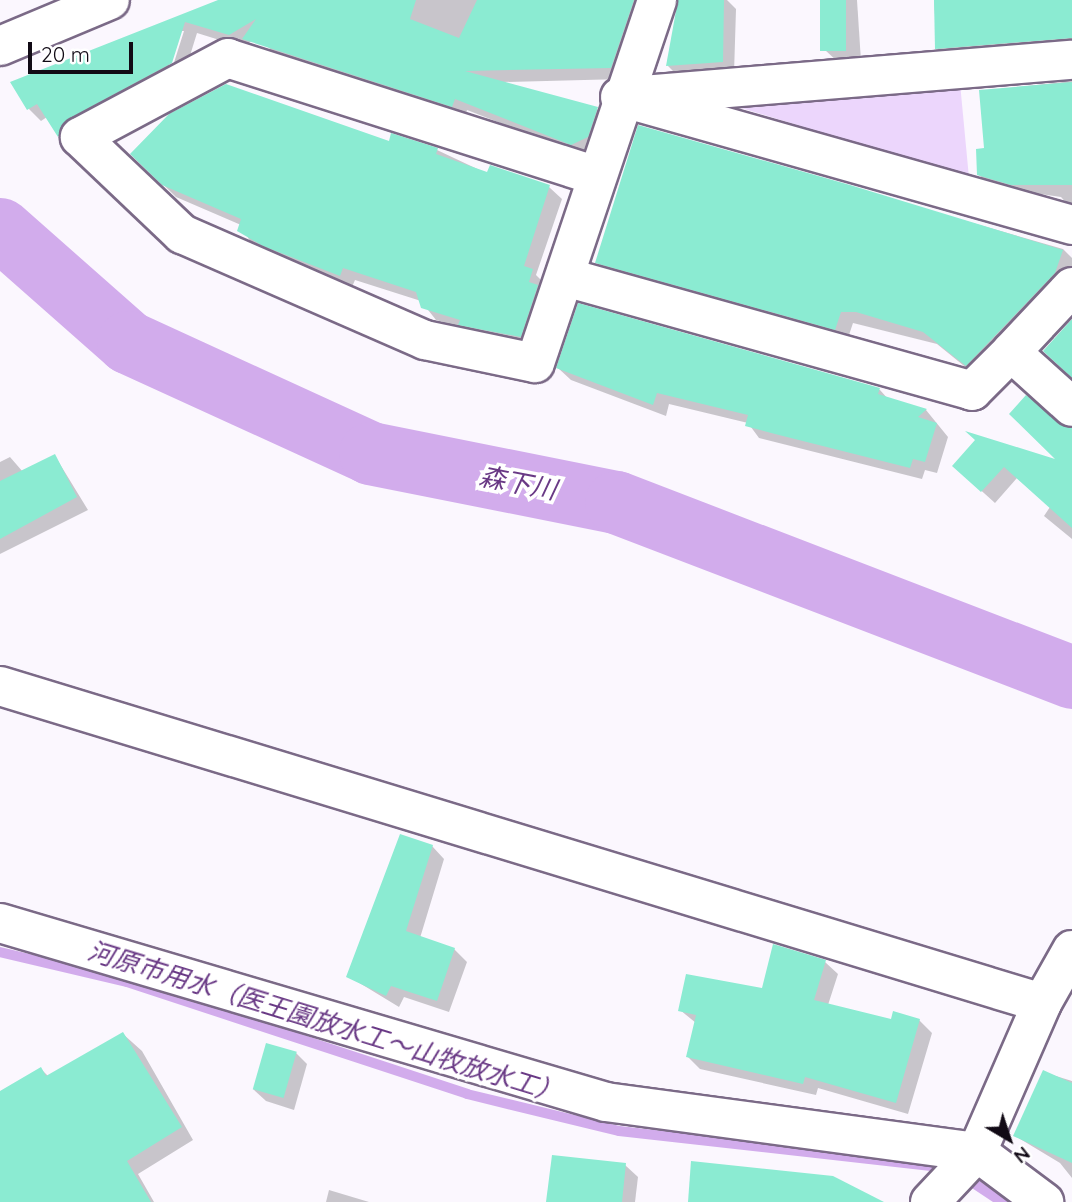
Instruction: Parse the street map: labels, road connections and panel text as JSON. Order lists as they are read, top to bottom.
{
  "water": ["森下川", "河原市用水（医王園放水工～山牧放水工）"],
  "scale_bar": "20 m",
  "north": "bottom right"
}
